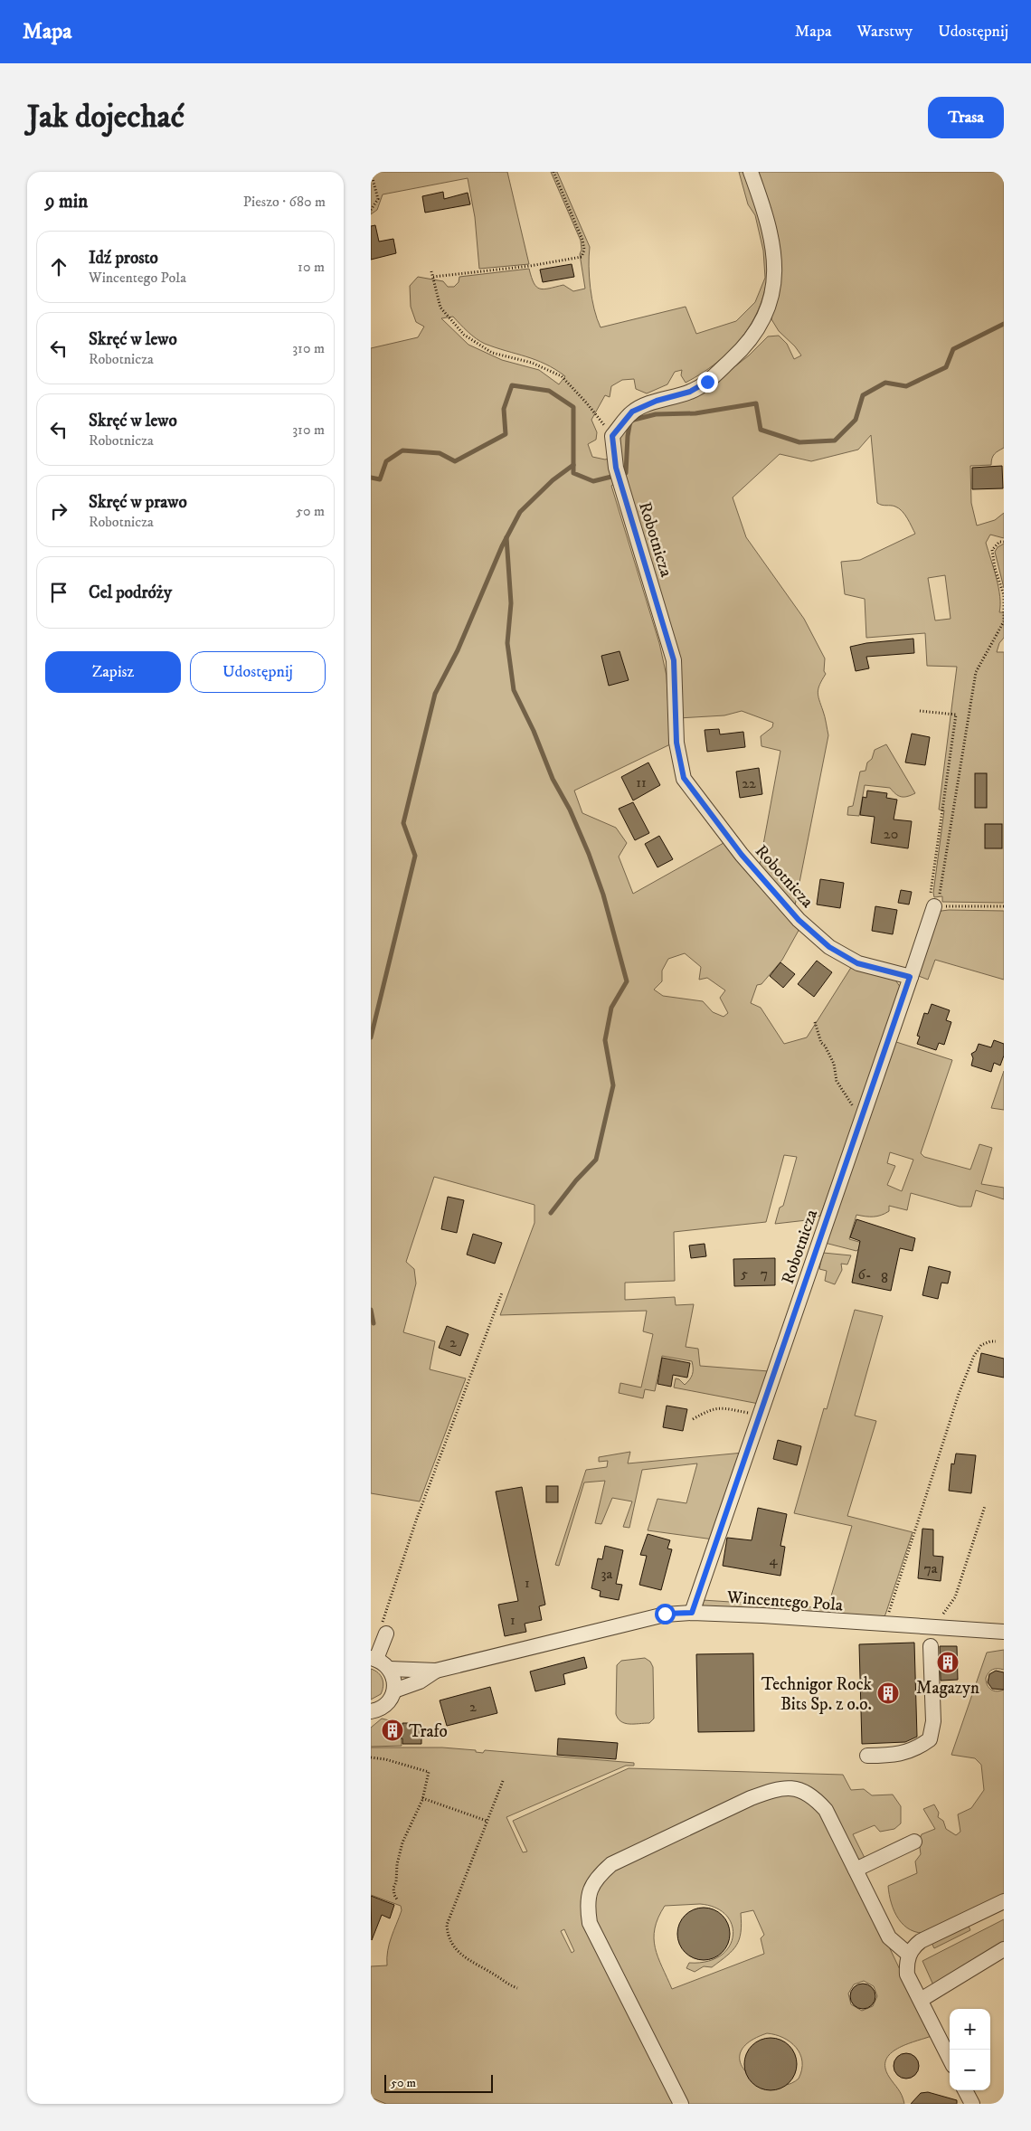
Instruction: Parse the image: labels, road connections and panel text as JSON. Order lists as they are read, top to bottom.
{
  "streets": {
    "street": ["Robotnicza", "Wincentego Pola"]
  },
  "crossings": [
    ["Robotnicza", "Wincentego Pola"]
  ],
  "places": {
    "building": ["Magazyn", "Technigor Rock Bits Sp. z o.o.", "Trafo"]
  },
  "house_numbers": [
    "11",
    "22",
    "20",
    "5",
    "7",
    "6-",
    "8",
    "2",
    "4",
    "7a",
    "3a",
    "1",
    "1",
    "2"
  ],
  "scale_bar": "50 m",
  "page": {
    "header": "Mapa",
    "nav": ["Mapa", "Warstwy", "Udostępnij"],
    "buttons": [
      "Trasa",
      ["Zapisz", "Udostępnij"]
    ],
    "title": "Jak dojechać",
    "heading": ["9 min", "Pieszo · 680 m"],
    "list": [
      ["Idź prosto", "Wincentego Pola", "10 m"],
      ["Skręć w lewo", "Robotnicza", "310 m"],
      ["Skręć w lewo", "Robotnicza", "310 m"],
      ["Skręć w prawo", "Robotnicza", "50 m"],
      "Cel podróży"
    ],
    "map_buttons": ["+", "−"],
    "scale": "50 m"
  }
}
